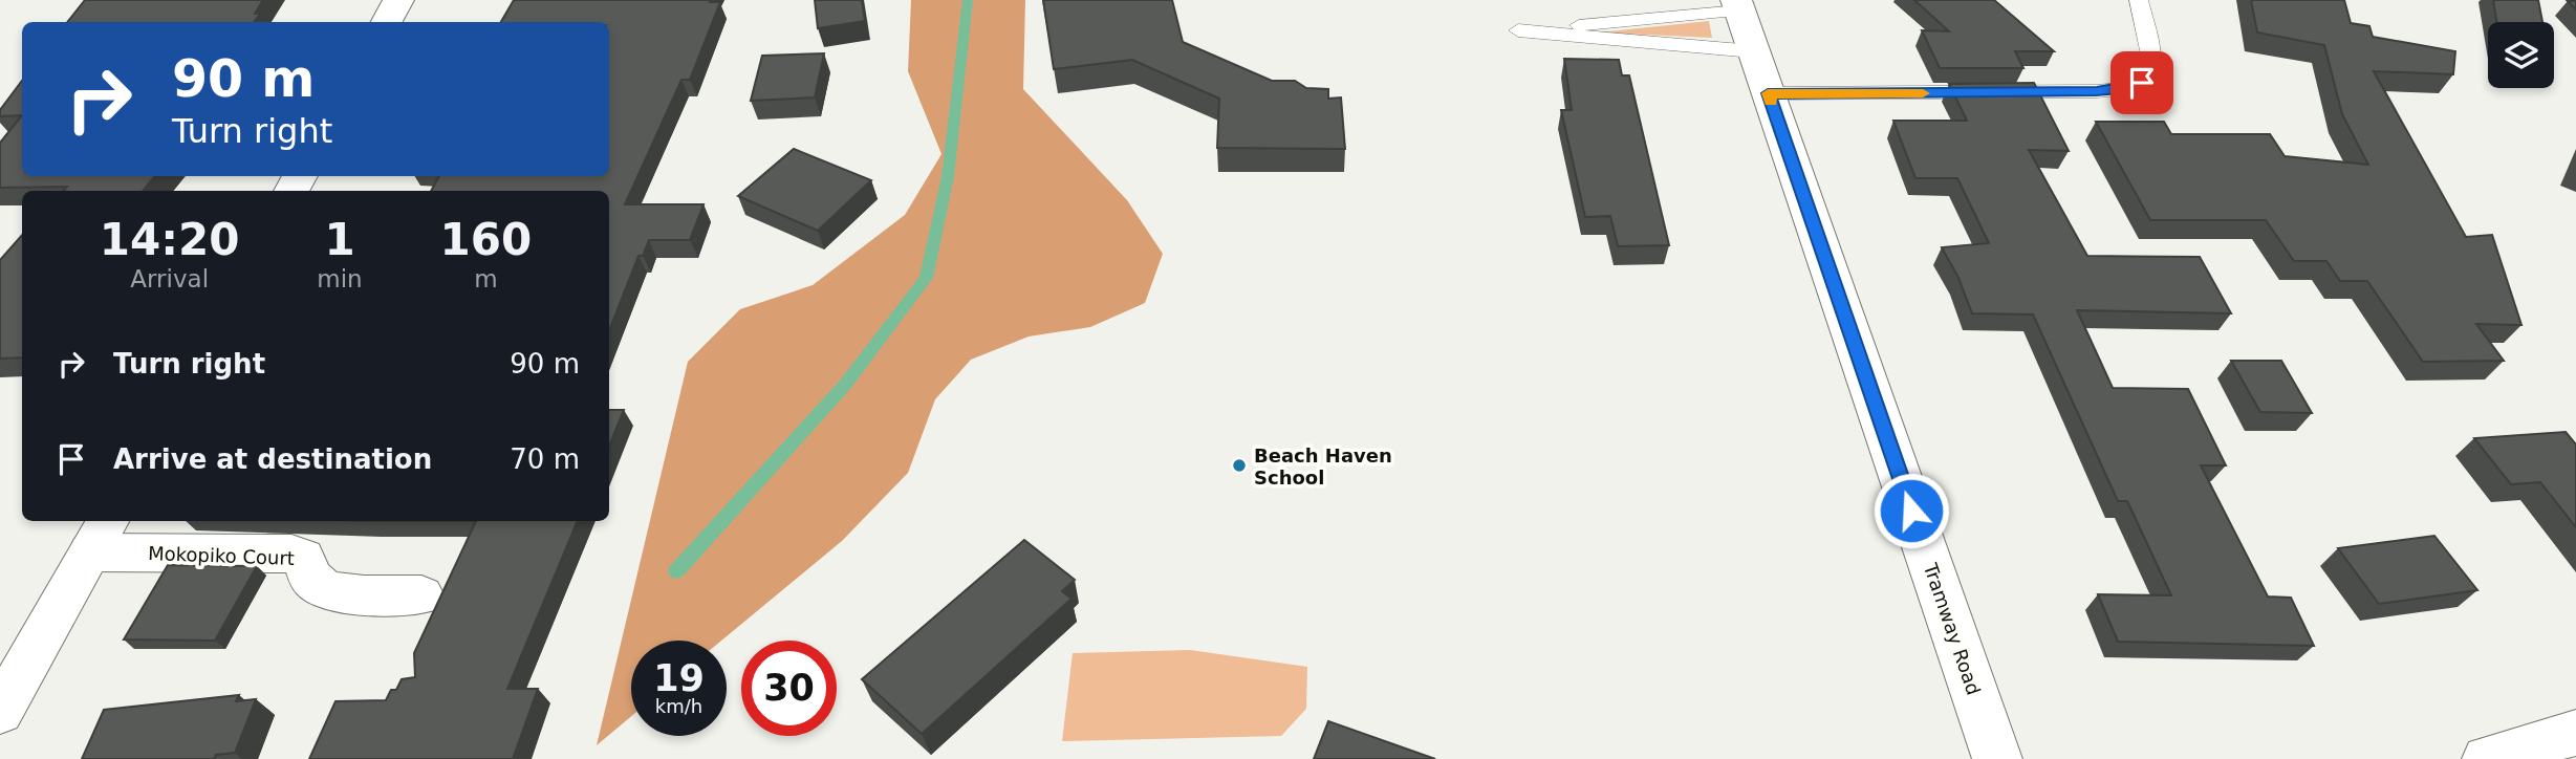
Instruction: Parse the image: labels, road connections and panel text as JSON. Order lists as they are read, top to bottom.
{
  "streets": {
    "street": ["Mokopiko Court", "Tramway Road"]
  },
  "places": ["Beach Haven School"],
  "page": {
    "turn": ["90 m", "Turn right"],
    "eta": [
      "14:20",
      "Arrival",
      "1",
      "min",
      "160",
      "m"
    ],
    "list": [
      {
        "name": "Turn right",
        "value": "90 m"
      },
      {
        "name": "Arrive at destination",
        "value": "70 m"
      }
    ],
    "speed": "19 km/h",
    "limit": "30"
  }
}
